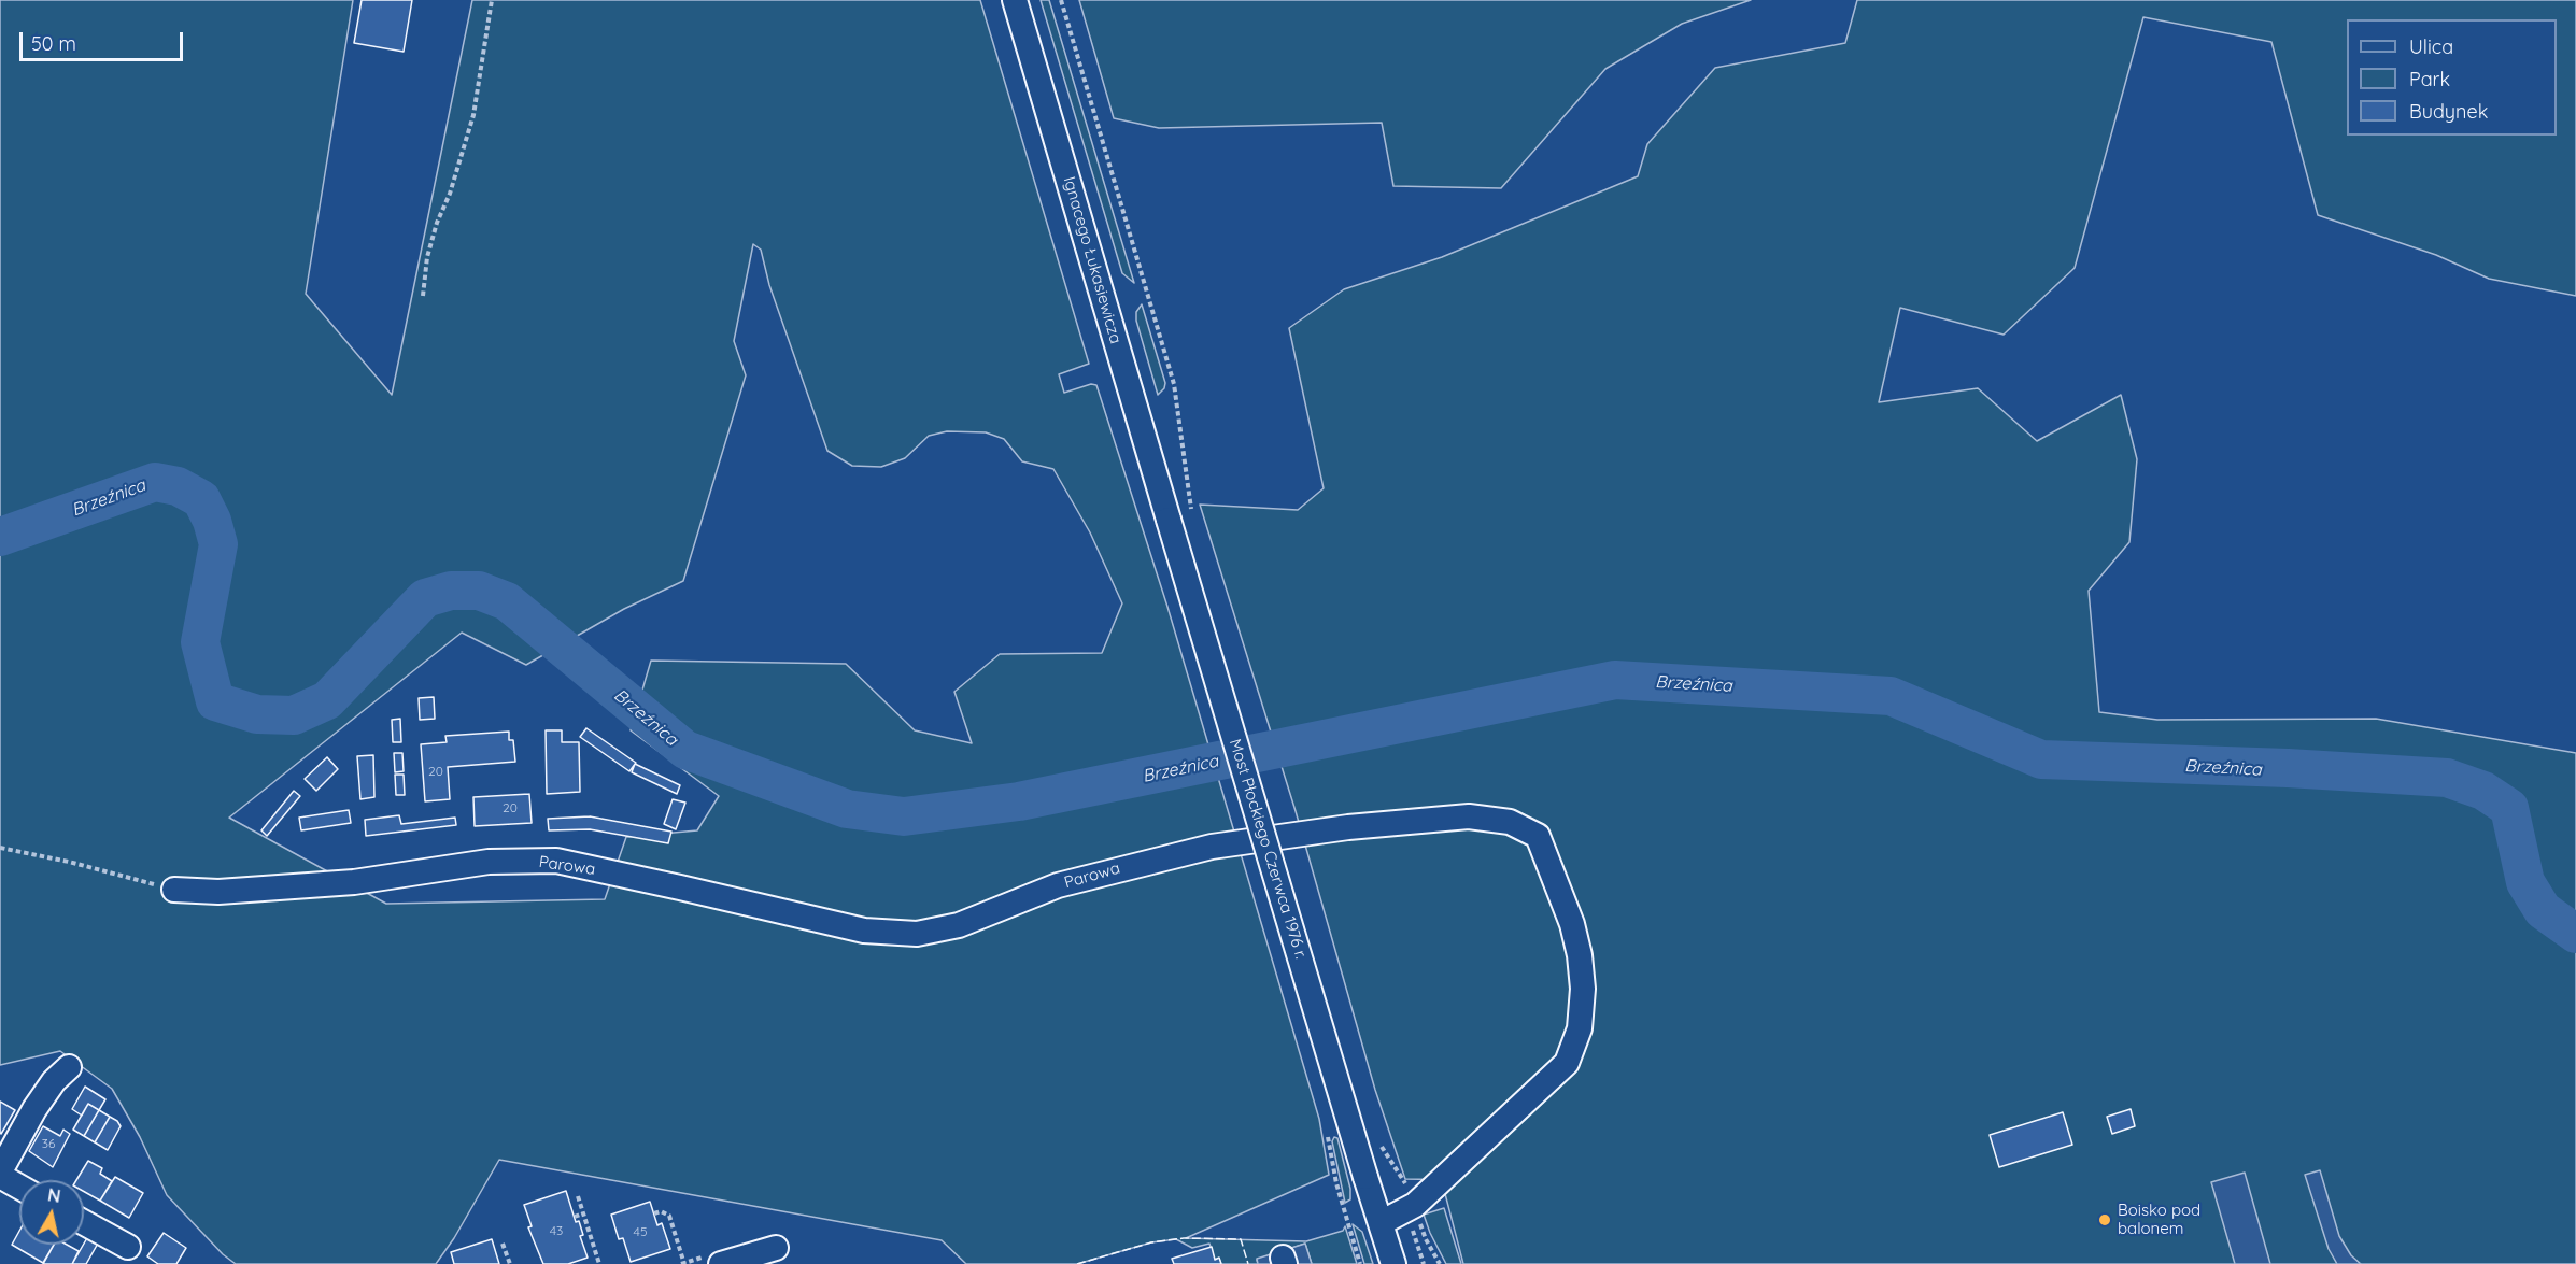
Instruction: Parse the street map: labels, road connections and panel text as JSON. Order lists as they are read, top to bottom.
{
  "streets": {
    "street": ["Ignacego Łukasiewicza", "Most Płockiego Czerwca 1976 r.", "Parowa"]
  },
  "crossings": [
    ["Ignacego Łukasiewicza", "Most Płockiego Czerwca 1976 r."],
    ["Most Płockiego Czerwca 1976 r.", "Parowa"]
  ],
  "water": ["Brzeźnica"],
  "places": ["Boisko pod balonem"],
  "house_numbers": [
    "20",
    "20",
    "36",
    "43",
    "45"
  ],
  "legend": ["Ulica", "Park", "Budynek"],
  "scale_bar": "50 m",
  "north": "top"
}
